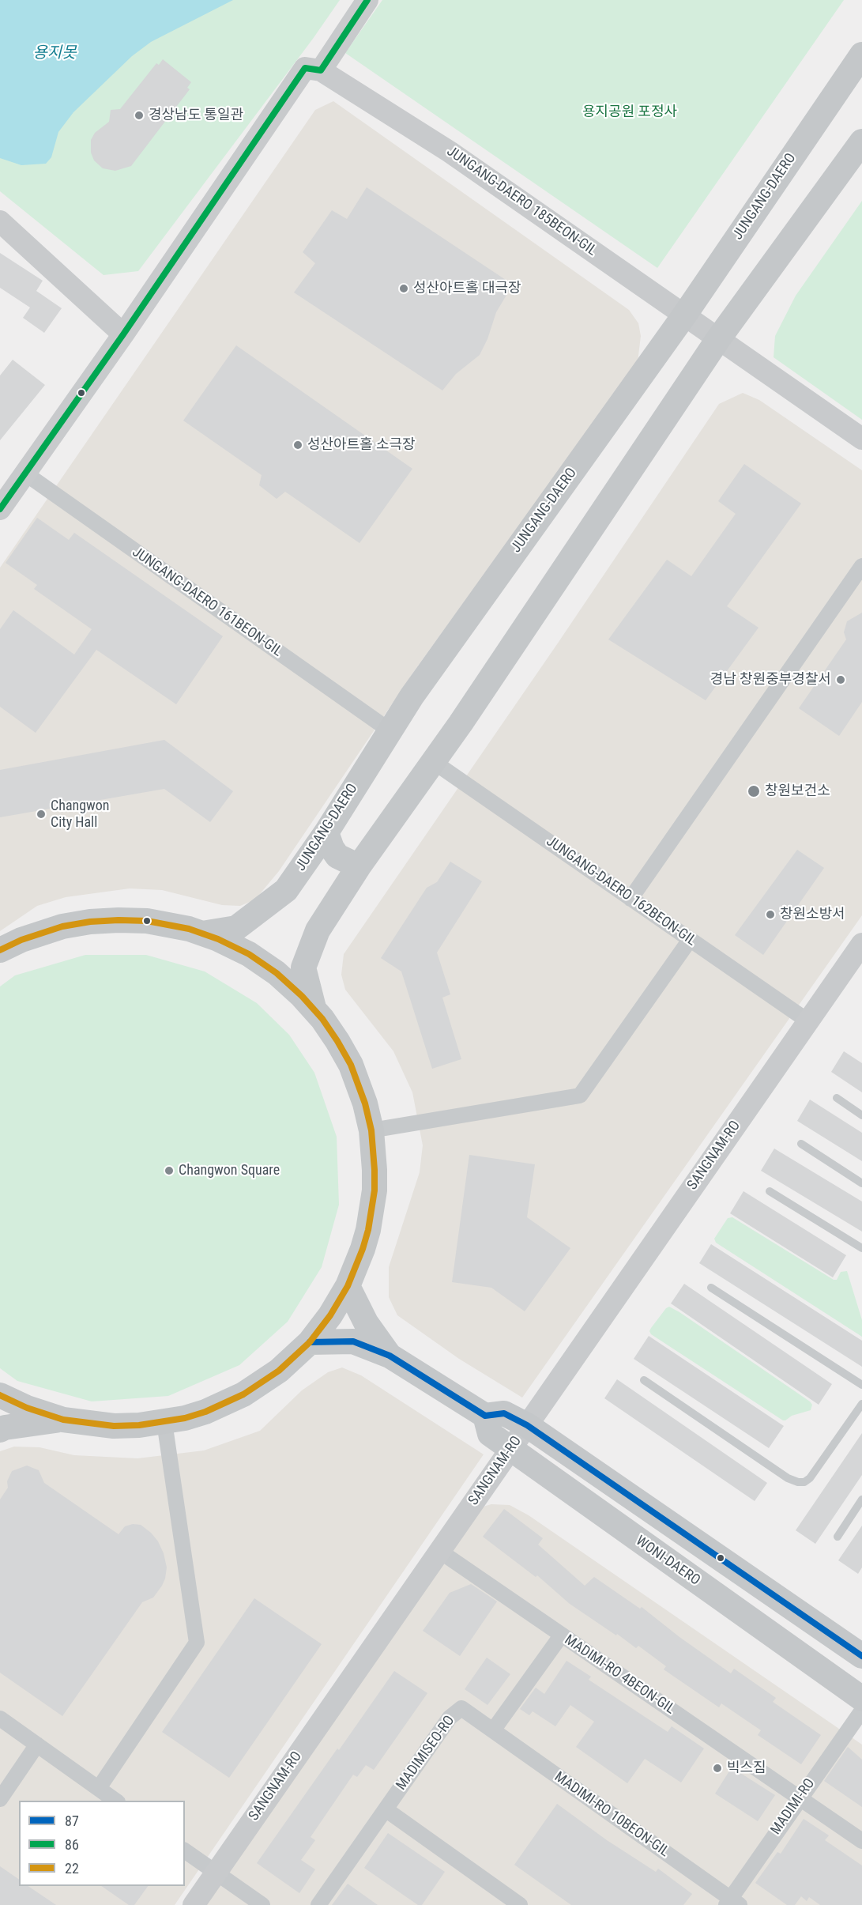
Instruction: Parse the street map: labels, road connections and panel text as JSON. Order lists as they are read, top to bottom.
{
  "streets": {
    "main road": [
      "JUNGANG-DAERO",
      "JUNGANG-DAERO 185BEON-GIL",
      "SANGNAM-RO",
      "WONI-DAERO"
    ],
    "street": [
      "JUNGANG-DAERO 161BEON-GIL",
      "JUNGANG-DAERO 162BEON-GIL",
      "MADIMI-RO 4BEON-GIL",
      "MADIMISEO-RO",
      "MADIMI-RO",
      "MADIMI-RO 10BEON-GIL"
    ]
  },
  "crossings": [
    ["JUNGANG-DAERO", "JUNGANG-DAERO 185BEON-GIL"],
    ["JUNGANG-DAERO", "JUNGANG-DAERO 161BEON-GIL"],
    ["JUNGANG-DAERO 162BEON-GIL", "SANGNAM-RO"],
    ["SANGNAM-RO", "WONI-DAERO"],
    ["SANGNAM-RO", "MADIMI-RO 4BEON-GIL"],
    ["MADIMI-RO 4BEON-GIL", "MADIMI-RO"],
    ["MADIMISEO-RO", "MADIMI-RO 10BEON-GIL"],
    ["MADIMI-RO", "MADIMI-RO 10BEON-GIL"]
  ],
  "water": ["용지못"],
  "parks": ["용지공원 포정사"],
  "places": [
    "경상남도 통일관",
    "성산아트홀 대극장",
    "성산아트홀 소극장",
    "경남 창원중부경찰서",
    "창원보건소",
    "Changwon City Hall",
    "창원소방서",
    "Changwon Square",
    "빅스짐"
  ],
  "lines": ["transit line 86", "transit line 22", "transit line 87"],
  "legend": ["87", "86", "22"]
}
